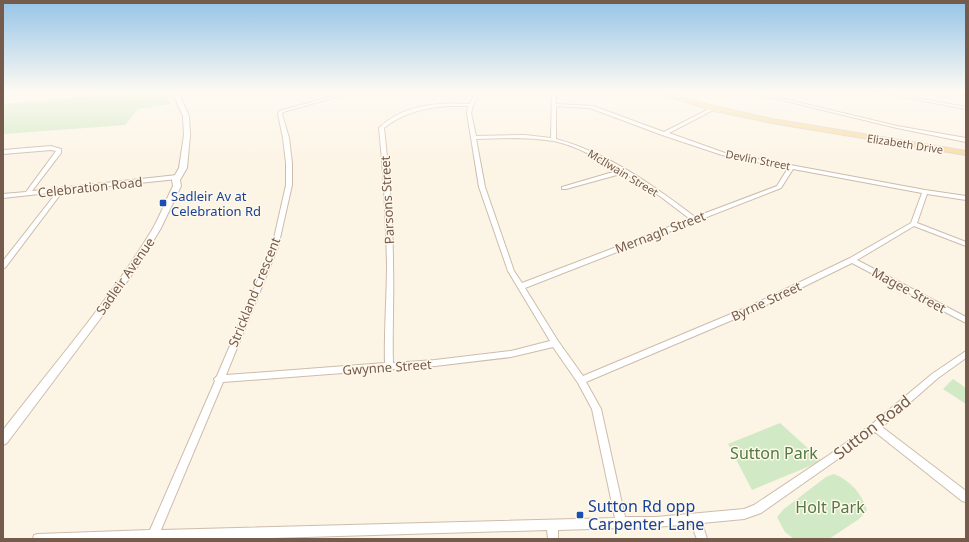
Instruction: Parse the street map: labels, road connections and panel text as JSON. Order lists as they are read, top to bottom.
{
  "streets": {
    "main road": ["Elizabeth Drive"],
    "street": [
      "Devlin Street",
      "McIlwain Street",
      "Celebration Road",
      "Parsons Street",
      "Mernagh Street",
      "Sadleir Avenue",
      "Magee Street",
      "Strickland Crescent",
      "Byrne Street",
      "Gwynne Street",
      "Sutton Road"
    ]
  },
  "crossings": [
    ["Devlin Street", "Mernagh Street"],
    ["McIlwain Street", "Mernagh Street"],
    ["Celebration Road", "Sadleir Avenue"],
    ["Parsons Street", "Gwynne Street"],
    ["Magee Street", "Byrne Street"],
    ["Strickland Crescent", "Gwynne Street"],
    ["Strickland Crescent", "Sutton Road"]
  ],
  "parks": ["Sutton Park", "Holt Park"],
  "places": {
    "transit": ["Sadleir Av at Celebration Rd", "Sutton Rd opp Carpenter Lane"]
  }
}
